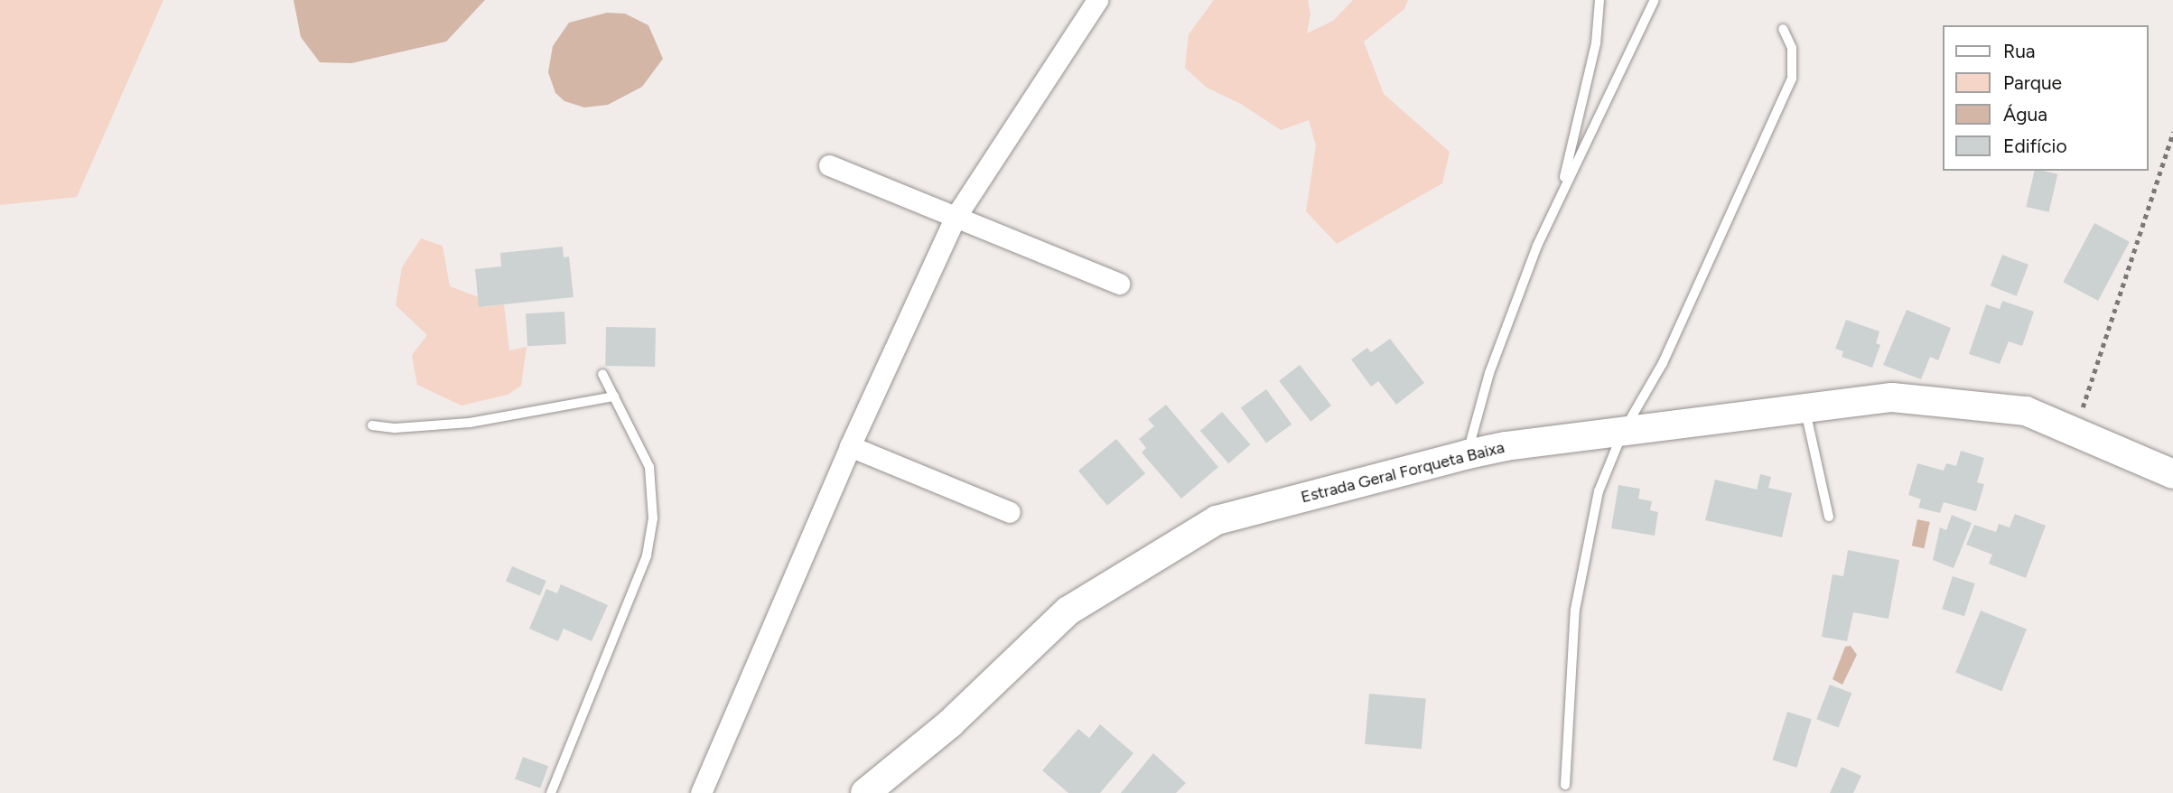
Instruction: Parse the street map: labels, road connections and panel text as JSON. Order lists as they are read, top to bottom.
{
  "streets": {
    "street": ["Estrada Geral Forqueta Baixa"]
  },
  "legend": [
    "Rua",
    "Parque",
    "Água",
    "Edifício"
  ]
}
